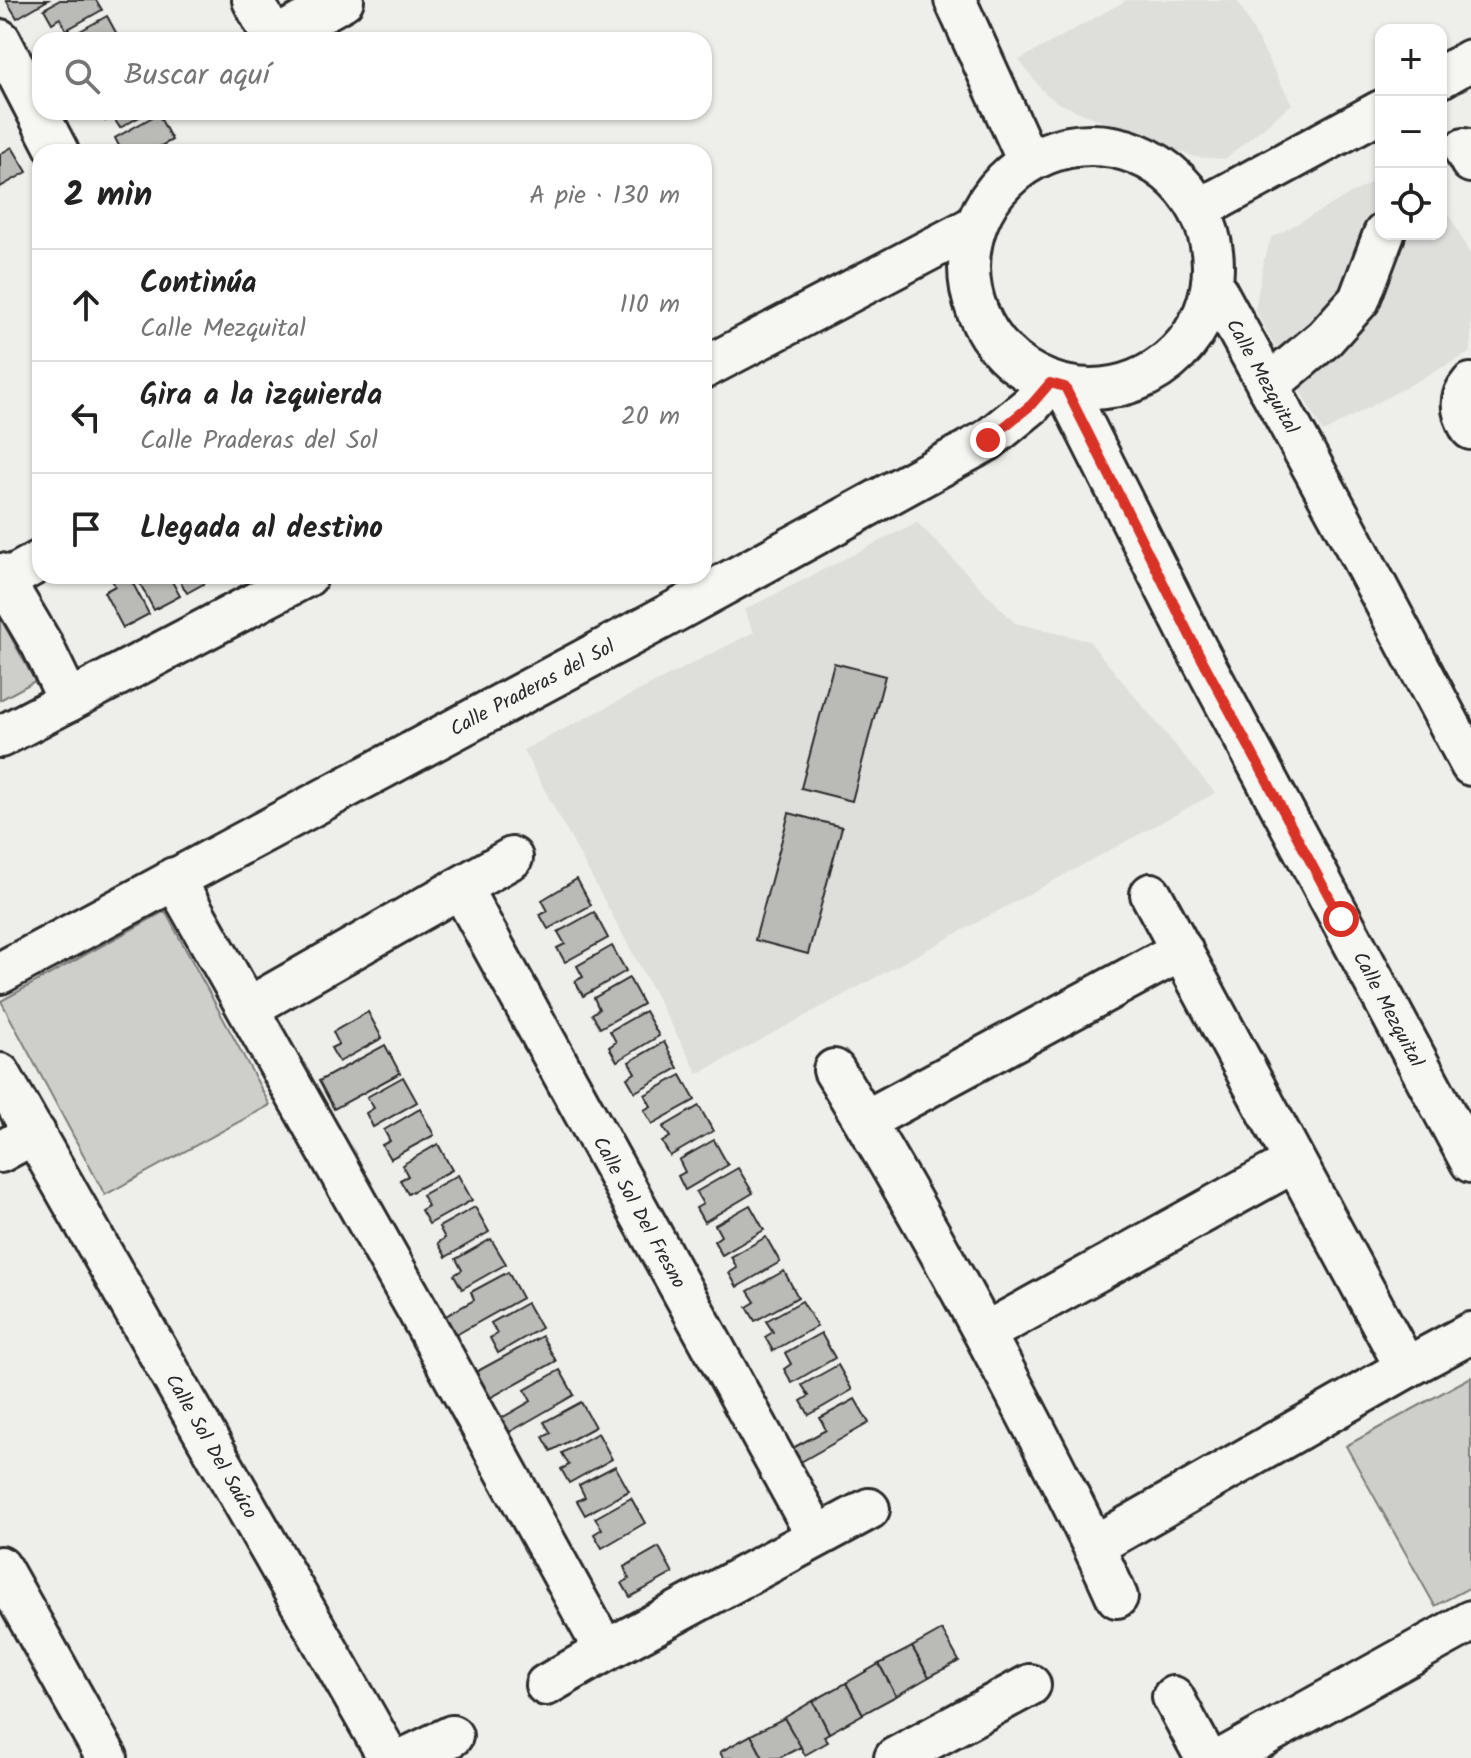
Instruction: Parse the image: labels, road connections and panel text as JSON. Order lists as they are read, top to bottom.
{
  "streets": {
    "street": [
      "Calle Mezquital",
      "Calle Praderas del Sol",
      "Calle Sol Del Fresno",
      "Calle Sol Del Saúco"
    ]
  },
  "crossings": [
    ["Calle Mezquital", "Calle Praderas del Sol"]
  ],
  "page": {
    "map_buttons": ["+", "−"],
    "search": "Buscar aquí",
    "heading": ["2 min", "A pie · 130 m"],
    "list": [
      ["Continúa", "Calle Mezquital", "110 m"],
      ["Gira a la izquierda", "Calle Praderas del Sol", "20 m"],
      "Llegada al destino"
    ]
  }
}
